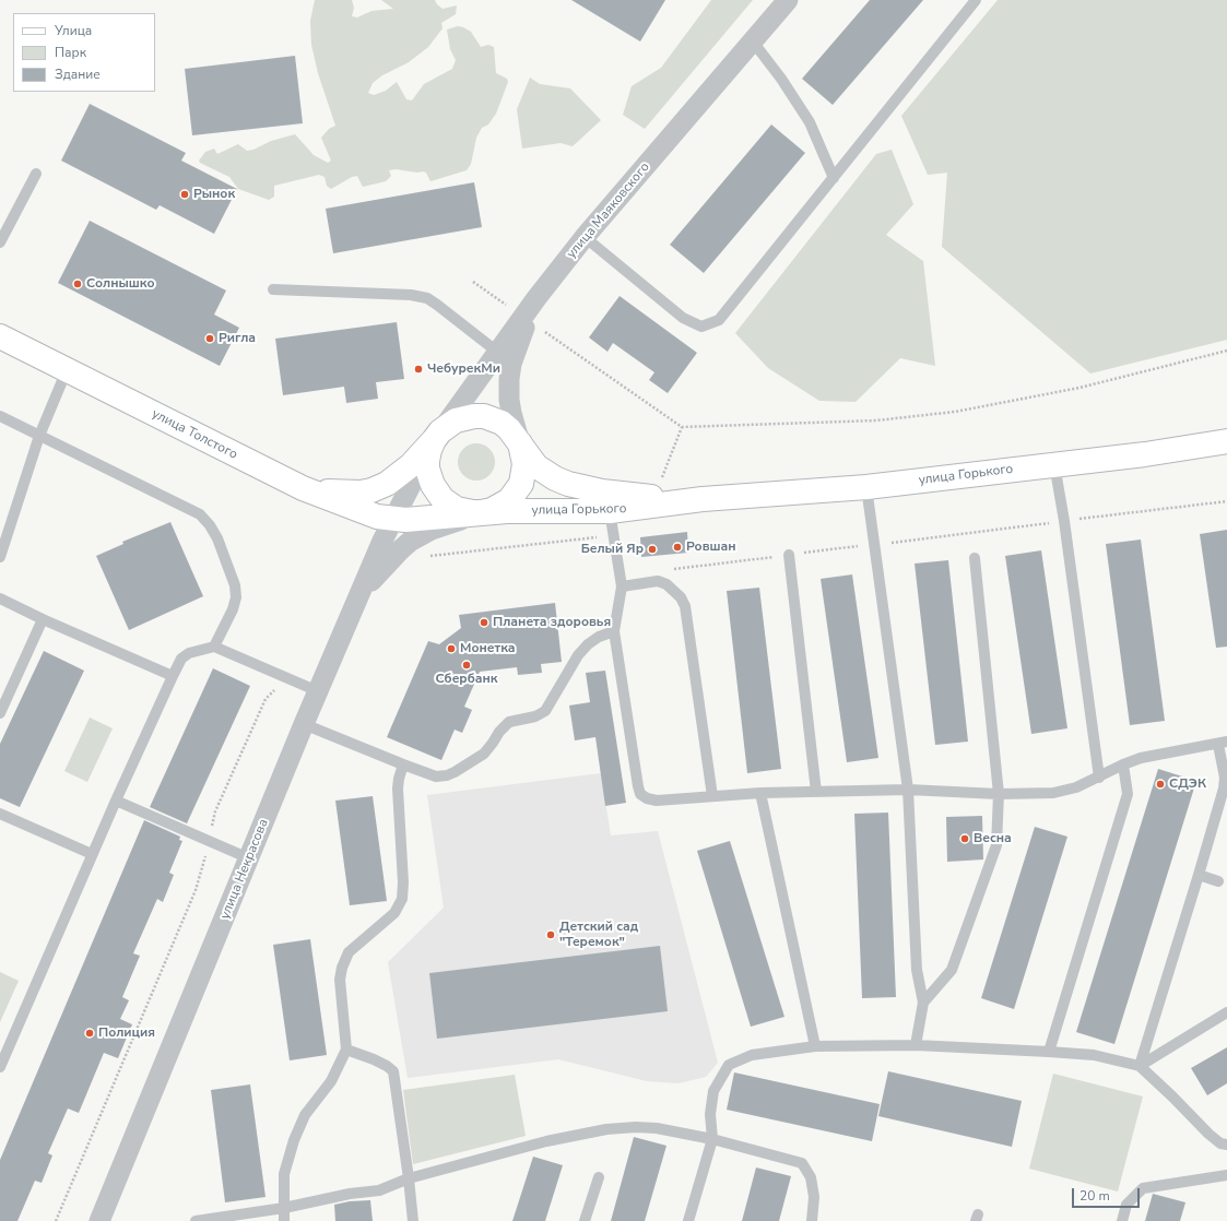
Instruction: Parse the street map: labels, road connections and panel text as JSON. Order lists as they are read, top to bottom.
{
  "streets": {
    "street": [
      "улица Маяковского",
      "улица Толстого",
      "улица Горького",
      "улица Некрасова"
    ]
  },
  "crossings": [
    ["улица Толстого", "улица Горького"],
    ["улица Толстого", "улица Некрасова"],
    ["улица Горького", "улица Некрасова"]
  ],
  "places": [
    "Рынок",
    "Солнышко",
    "Ригла",
    "ЧебурекМи",
    "Ровшан",
    "Белый Яр",
    "Планета здоровья",
    "Монетка",
    "Сбербанк",
    "СДЭК",
    "Весна",
    "Детский сад \"Теремок\"",
    "Полиция"
  ],
  "legend": ["Улица", "Парк", "Здание"],
  "scale_bar": "20 m"
}
